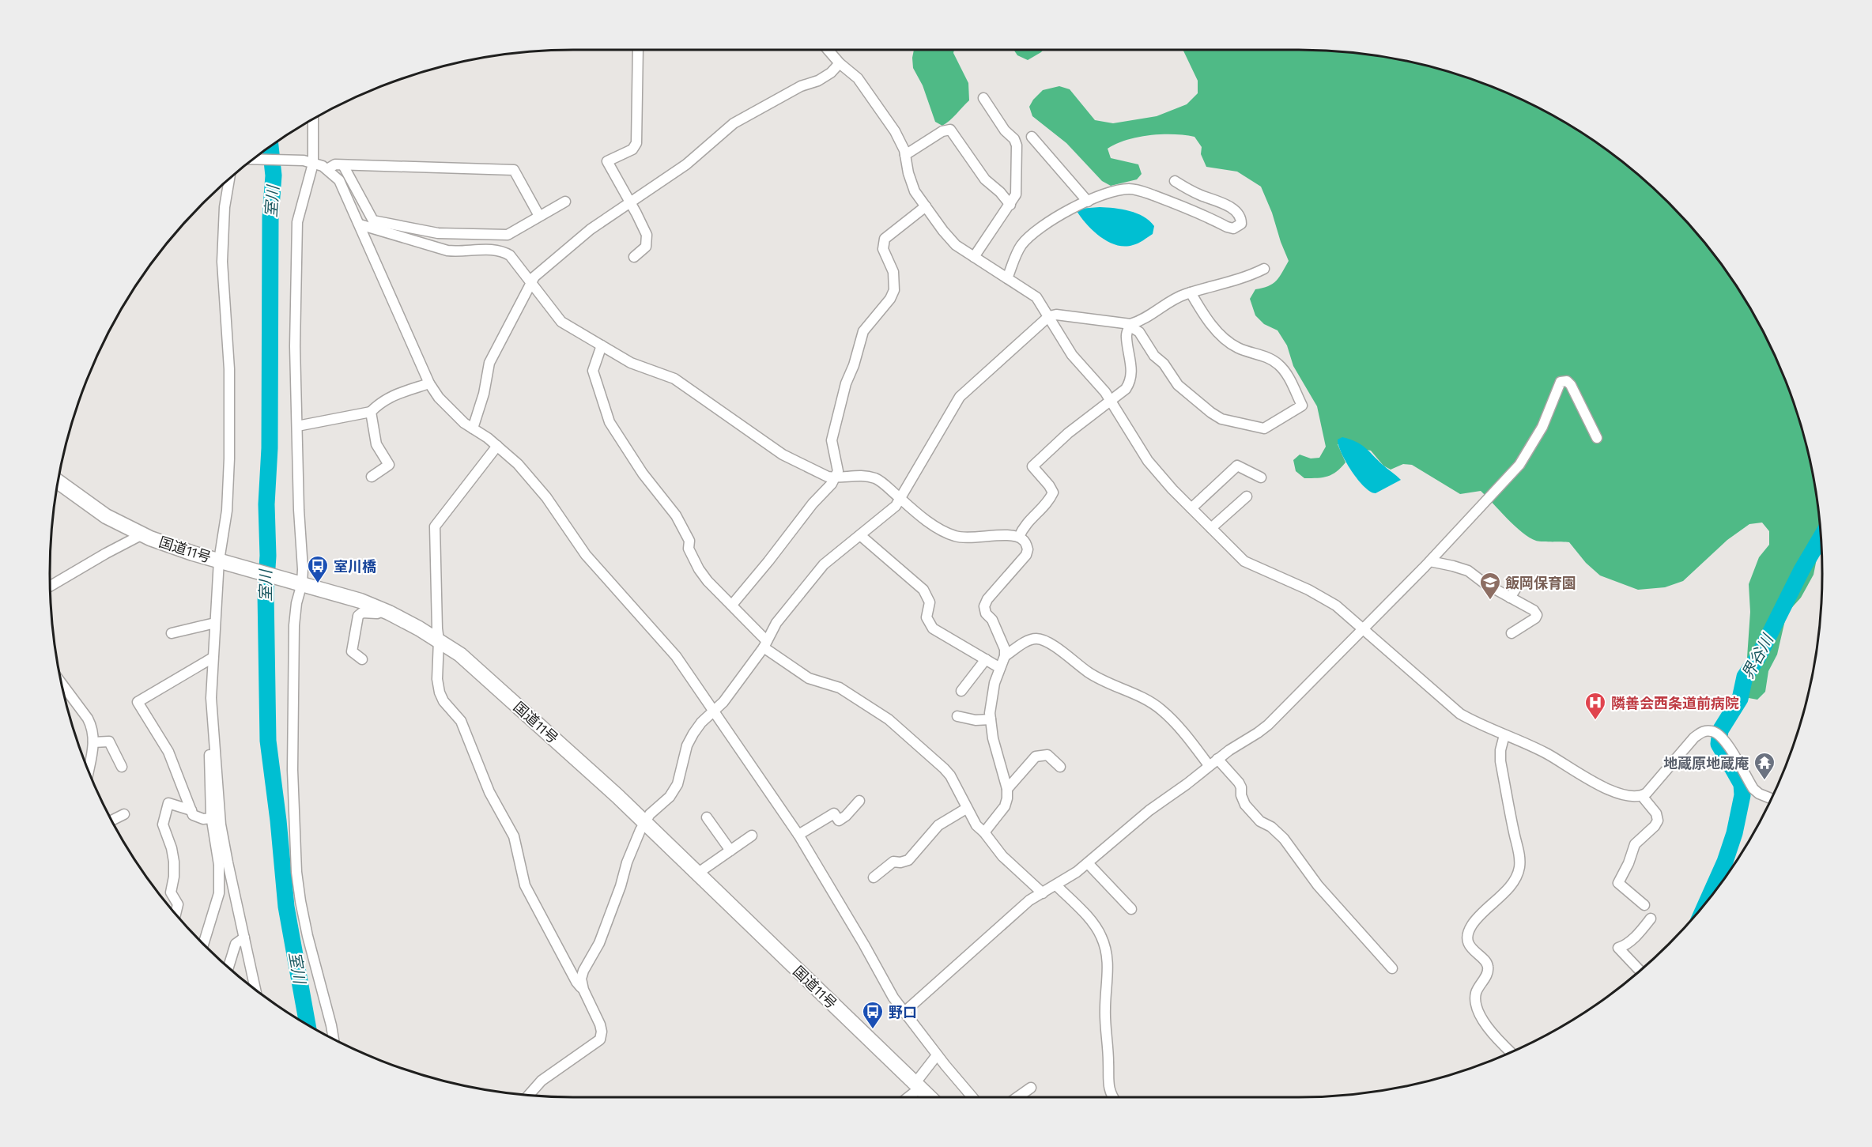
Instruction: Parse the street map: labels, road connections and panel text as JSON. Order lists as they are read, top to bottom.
{
  "streets": {
    "highway": ["国道11号"]
  },
  "water": ["室川", "界谷川"],
  "places": {
    "bus stop": ["室川橋", "野口"],
    "school or university": ["飯岡保育園"],
    "hospital": ["隣善会西条道前病院"],
    "temple": ["地蔵原地蔵庵"]
  }
}
